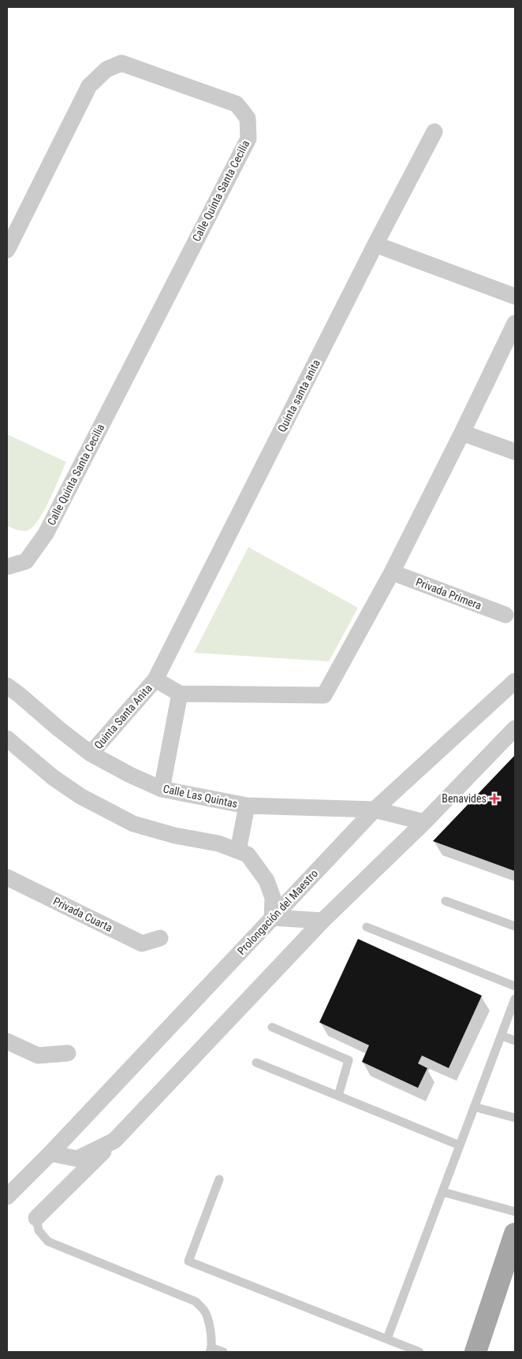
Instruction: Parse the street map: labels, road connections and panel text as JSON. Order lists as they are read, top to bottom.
{
  "streets": {
    "street": [
      "Calle Quinta Santa Cecilia",
      "Quinta santa anita",
      "Privada Primera",
      "Quinta Santa Anita",
      "Calle Las Quintas",
      "Prolongación del Maestro",
      "Privada Cuarta"
    ]
  },
  "crossings": [
    ["Quinta santa anita", "Quinta Santa Anita"],
    ["Quinta Santa Anita", "Calle Las Quintas"],
    ["Calle Las Quintas", "Prolongación del Maestro"]
  ],
  "places": {
    "health": ["Benavides"]
  }
}
